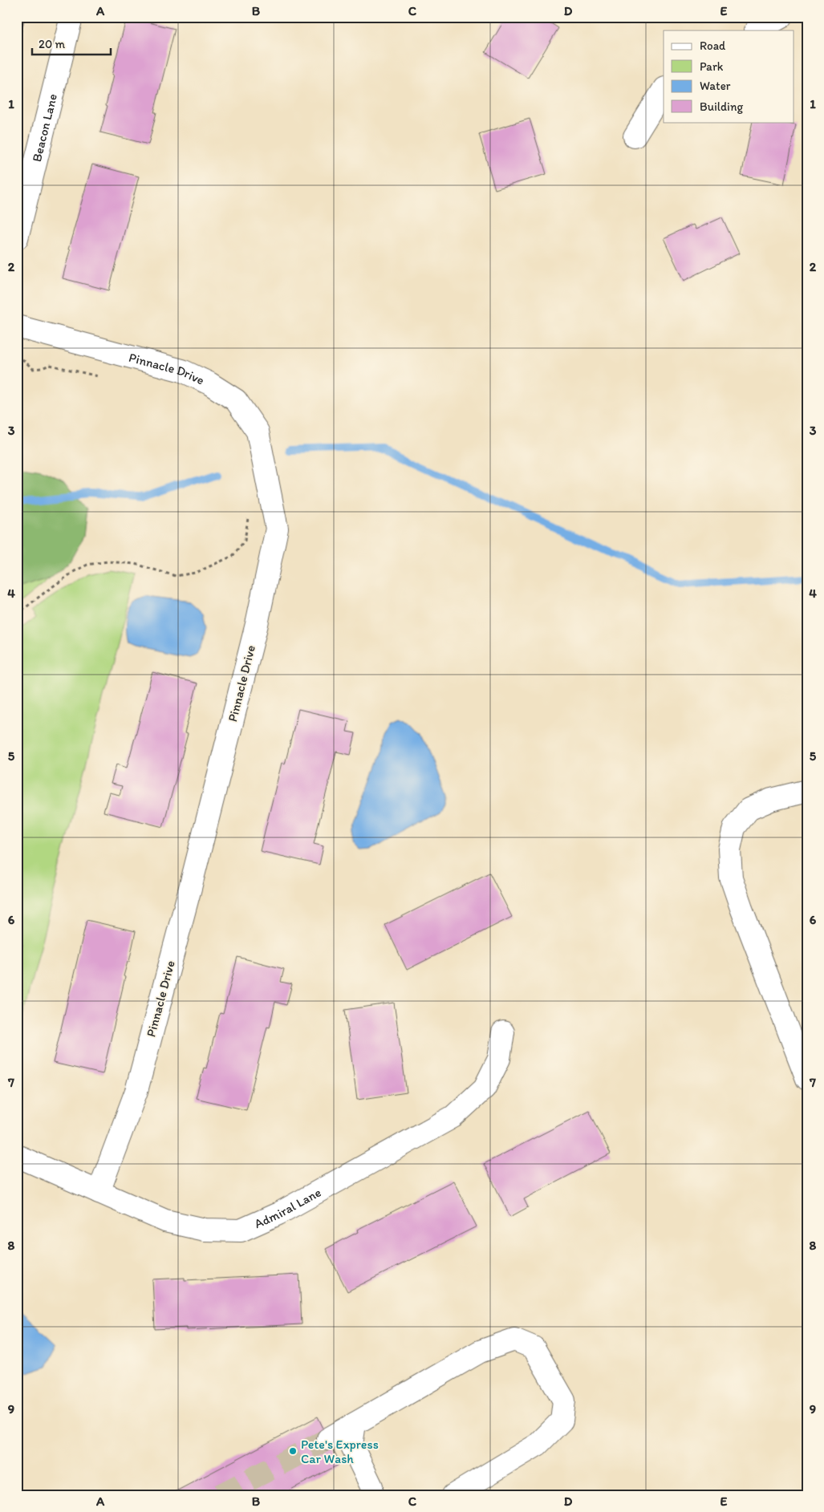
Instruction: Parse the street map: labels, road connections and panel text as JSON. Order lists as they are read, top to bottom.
{
  "streets": {
    "street": ["Beacon Lane", "Pinnacle Drive", "Admiral Lane"]
  },
  "crossings": [
    ["Pinnacle Drive", "Admiral Lane"]
  ],
  "places": ["Pete's Express Car Wash"],
  "legend": [
    "Road",
    "Park",
    "Water",
    "Building"
  ],
  "scale_bar": "20 m",
  "grid": {
    "columns": [
      "A",
      "B",
      "C",
      "D",
      "E"
    ],
    "rows": [
      "1",
      "2",
      "3",
      "4",
      "5",
      "6",
      "7",
      "8",
      "9"
    ]
  }
}
